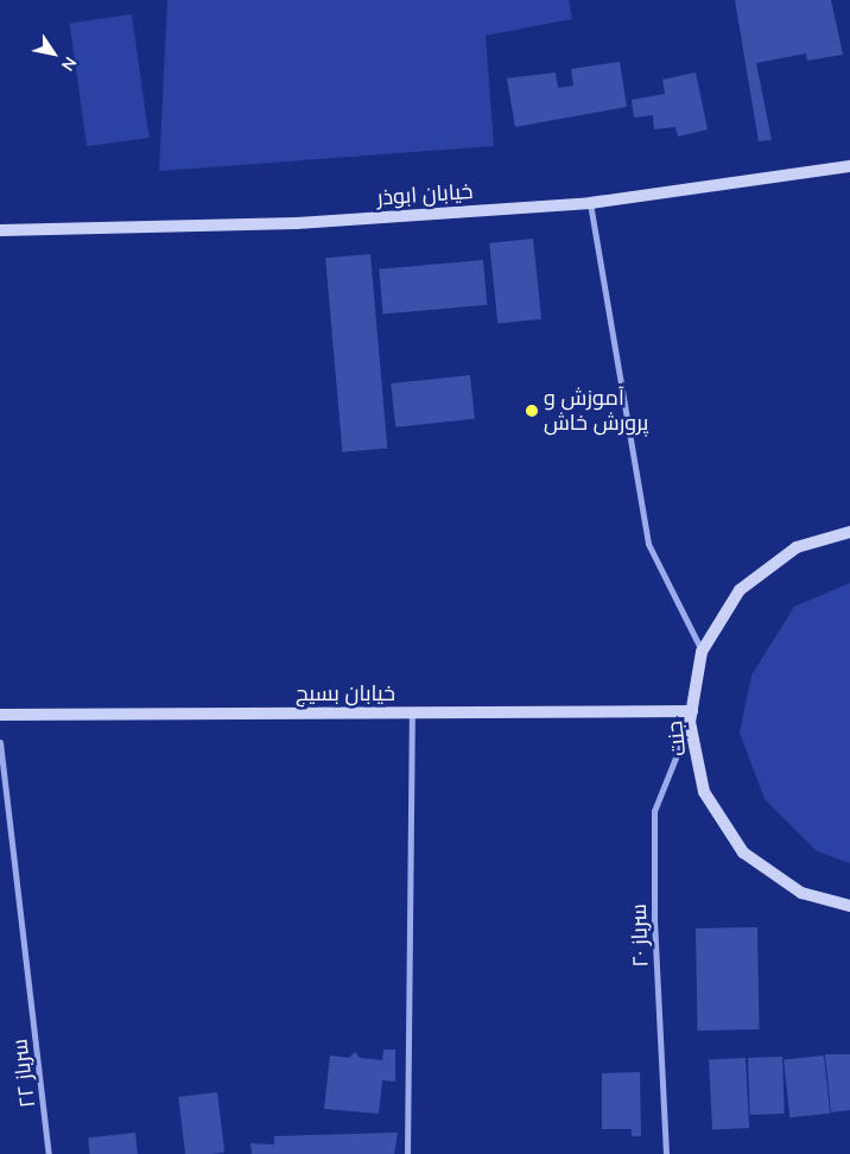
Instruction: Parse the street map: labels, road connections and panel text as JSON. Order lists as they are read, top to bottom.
{
  "streets": {
    "street": [
      "خیابان ابوذر",
      "خیابان بسیج",
      "جنت",
      "سرباز ۲۰",
      "سرباز ۲۲"
    ]
  },
  "crossings": [
    ["خیابان بسیج", "جنت"],
    ["خیابان بسیج", "سرباز ۲۰"],
    ["جنت", "سرباز ۲۰"]
  ],
  "places": ["آموزش و پرورش خاش"],
  "north": "bottom right"
}
